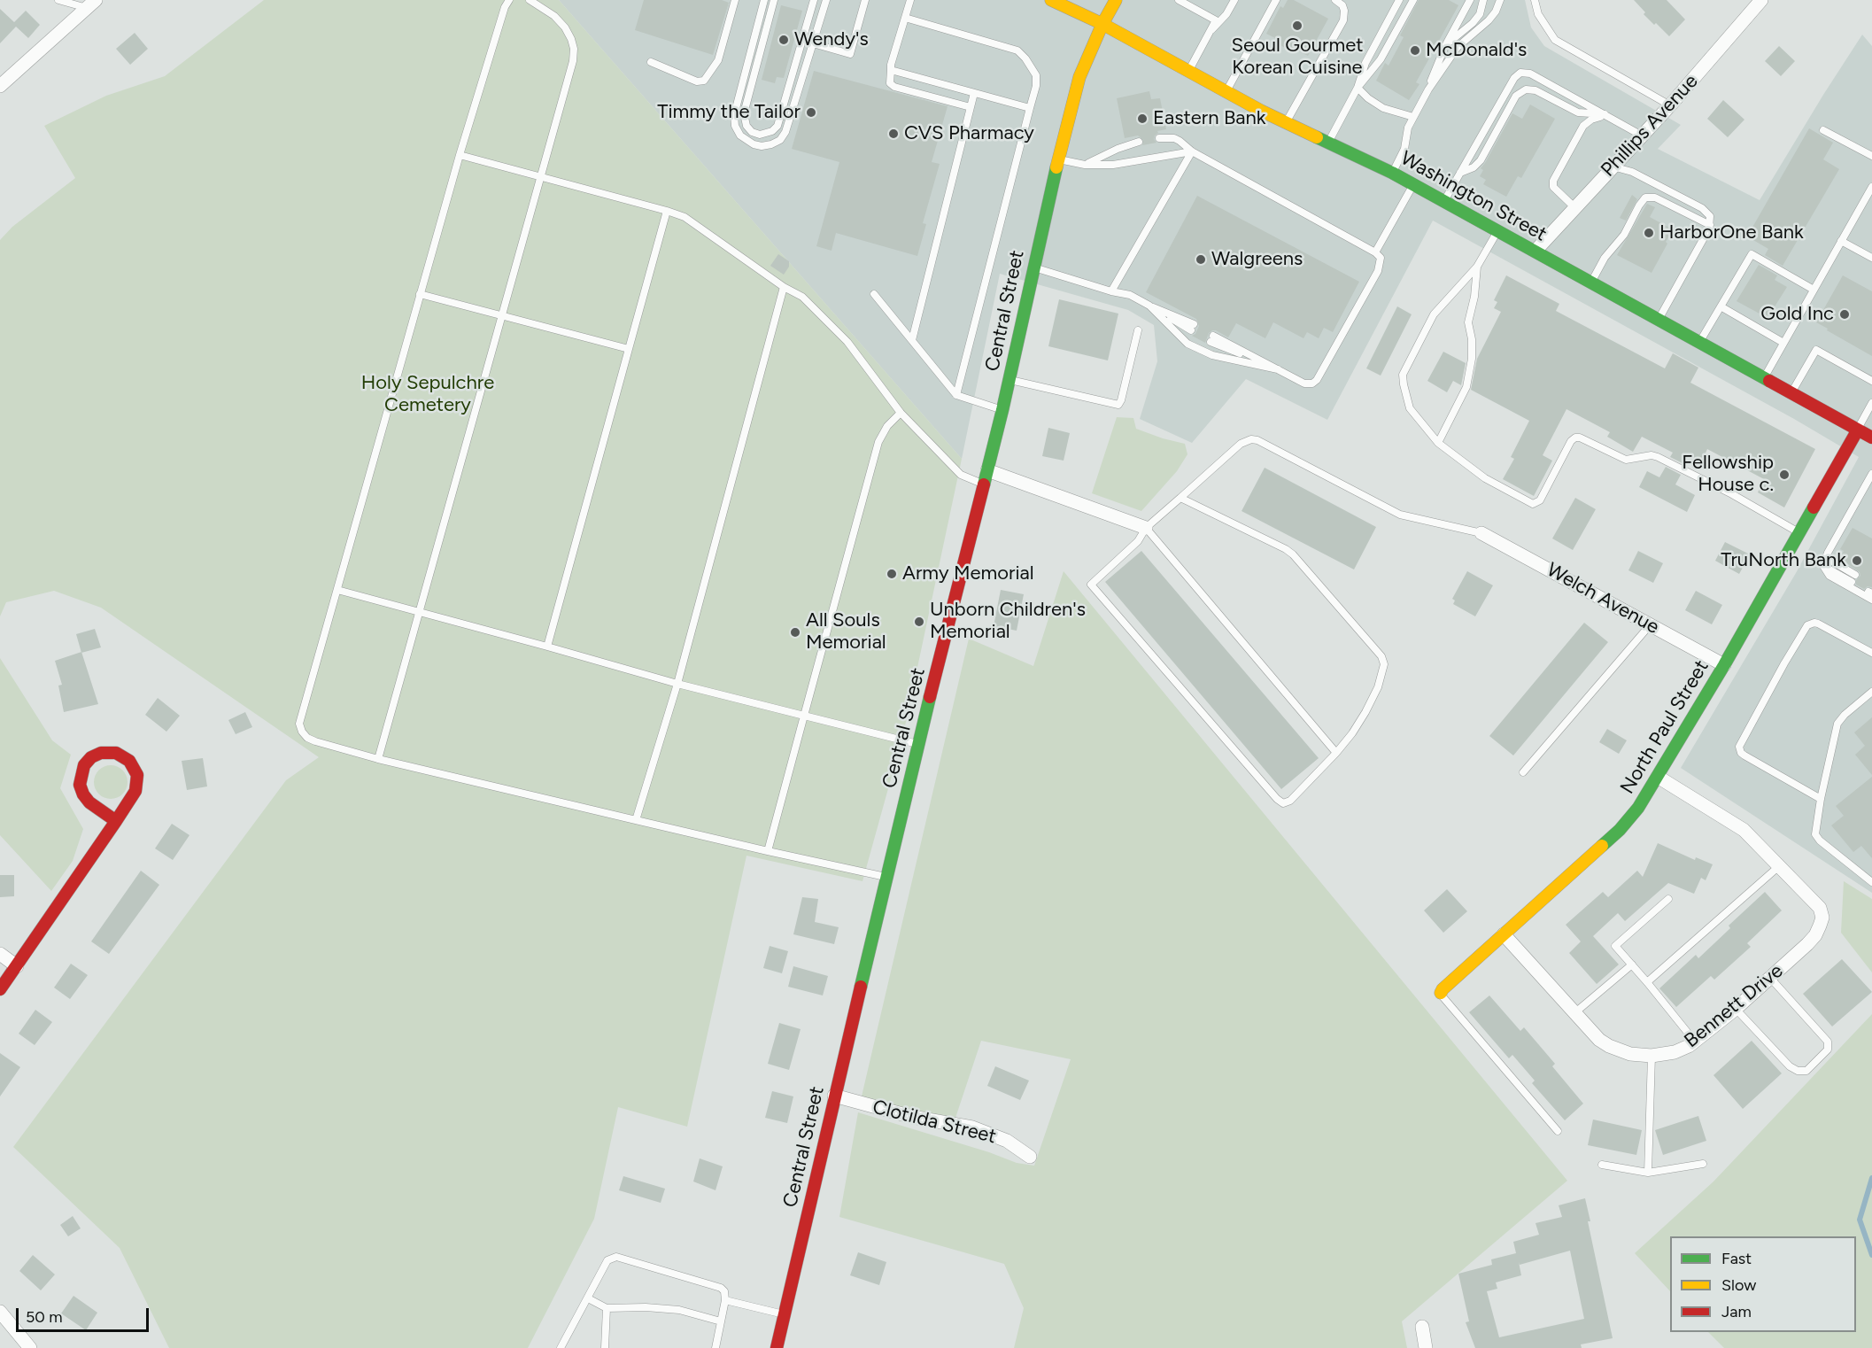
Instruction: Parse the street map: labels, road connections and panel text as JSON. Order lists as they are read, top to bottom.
{
  "streets": {
    "main road": ["Washington Street", "Central Street", "North Paul Street"],
    "street": [
      "Phillips Avenue",
      "Welch Avenue",
      "Bennett Drive",
      "Clotilda Street"
    ]
  },
  "crossings": [
    ["Phillips Avenue", "Washington Street"],
    ["Washington Street", "Central Street"],
    ["Washington Street", "North Paul Street"],
    ["Central Street", "Clotilda Street"],
    ["Welch Avenue", "North Paul Street"],
    ["North Paul Street", "Bennett Drive"]
  ],
  "parks": ["Holy Sepulchre Cemetery"],
  "places": [
    "Seoul Gourmet Korean Cuisine",
    "Wendy's",
    "McDonald's",
    "Timmy the Tailor",
    "Eastern Bank",
    "CVS Pharmacy",
    "HarborOne Bank",
    "Walgreens",
    "Gold Inc",
    "Fellowship House c.",
    "TruNorth Bank",
    "Army Memorial",
    "Unborn Children's Memorial",
    "All Souls Memorial"
  ],
  "legend": ["Fast", "Slow", "Jam"],
  "scale_bar": "50 m"
}
